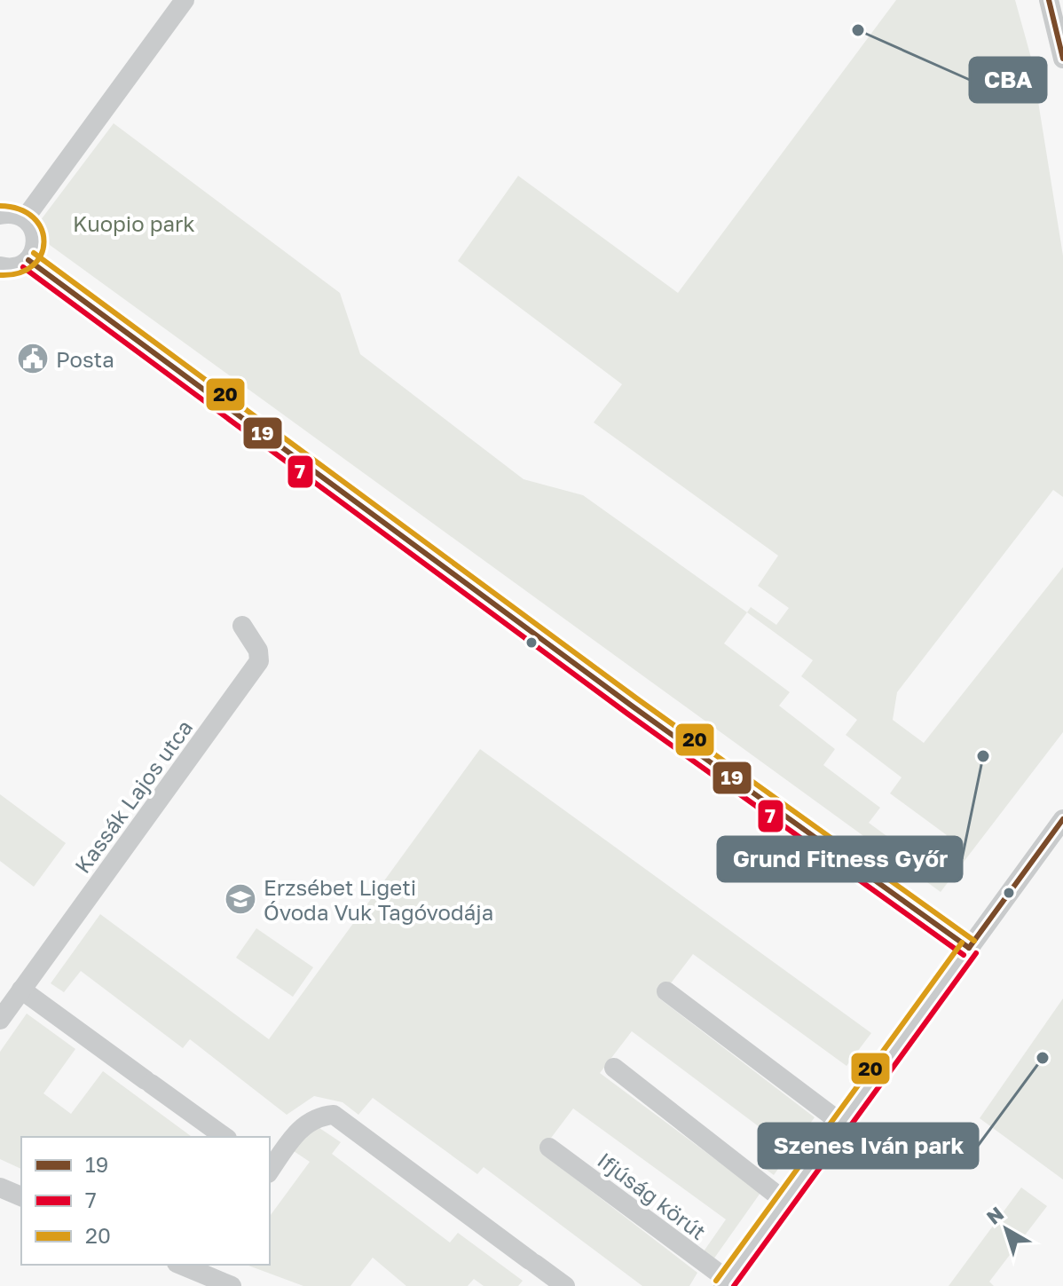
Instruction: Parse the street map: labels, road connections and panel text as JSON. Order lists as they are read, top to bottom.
{
  "streets": {
    "street": ["Kassák Lajos utca", "Ifjúság körút"]
  },
  "parks": ["Kuopio park"],
  "places": {
    "other": ["CBA", "Grund Fitness Győr", "Szenes Iván park"],
    "public building": ["Posta"],
    "school or university": ["Erzsébet Ligeti Óvoda Vuk Tagóvodája"]
  },
  "lines": ["transit line 19", "transit line 20", "transit line 7"],
  "legend": ["19", "7", "20"],
  "north": "top left"
}
